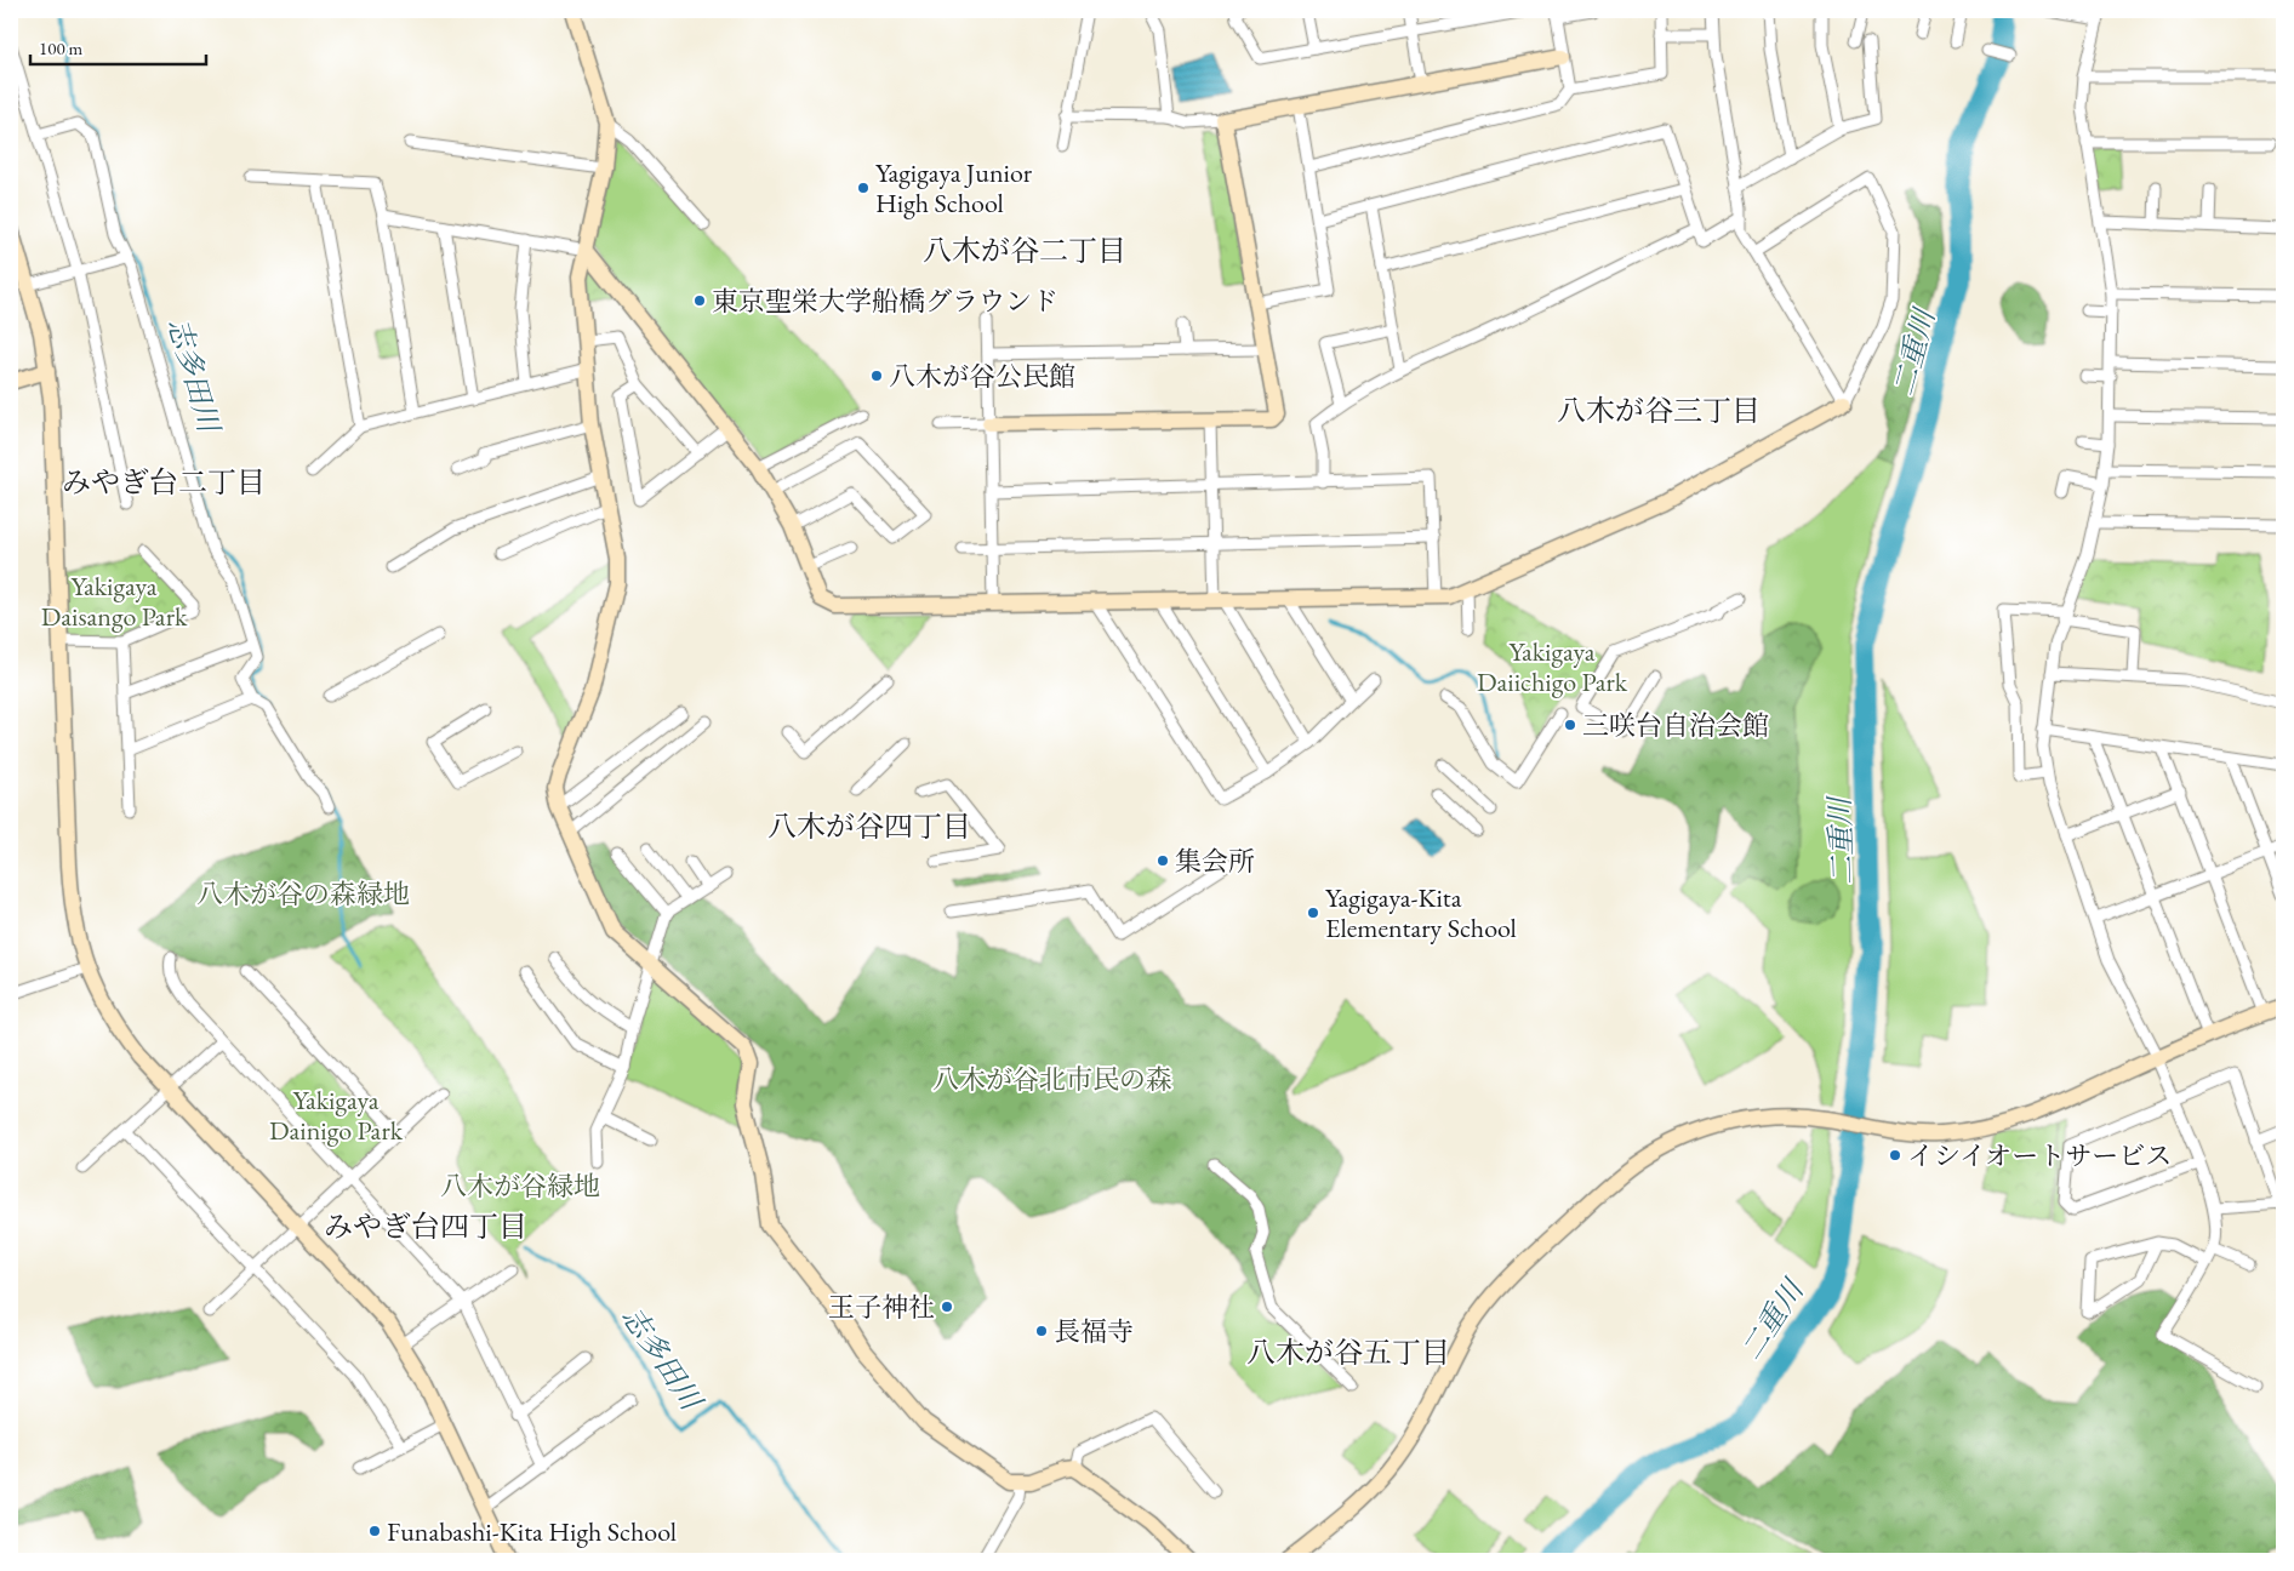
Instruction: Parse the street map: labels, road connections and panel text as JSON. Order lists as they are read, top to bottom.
{
  "districts": [
    "八木が谷二丁目",
    "八木が谷三丁目",
    "みやぎ台二丁目",
    "八木が谷四丁目",
    "みやぎ台四丁目",
    "八木が谷五丁目"
  ],
  "water": ["二重川", "志多田川"],
  "parks": [
    "Yakigaya Daisango Park",
    "Yakigaya Daiichigo Park",
    "八木が谷の森緑地",
    "八木が谷北市民の森",
    "Yakigaya Dainigo Park",
    "八木が谷緑地"
  ],
  "places": [
    "Yagigaya Junior High School",
    "東京聖栄大学船橋グラウンド",
    "八木が谷公民館",
    "三咲台自治会館",
    "集会所",
    "Yagigaya-Kita Elementary School",
    "イシイオートサービス",
    "王子神社",
    "長福寺",
    "Funabashi-Kita High School"
  ],
  "scale_bar": "100 m"
}
